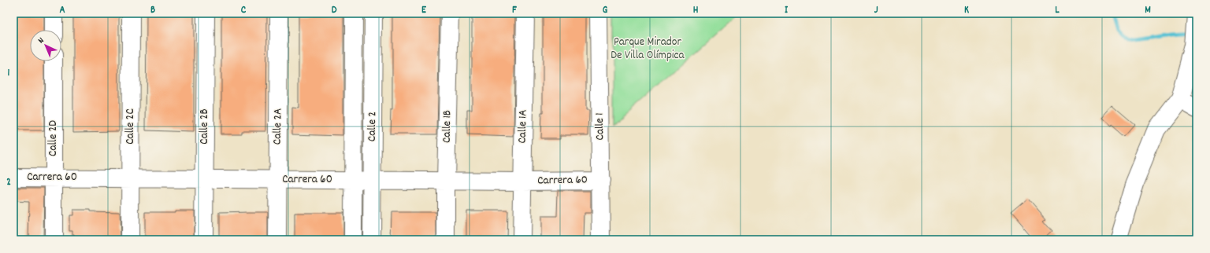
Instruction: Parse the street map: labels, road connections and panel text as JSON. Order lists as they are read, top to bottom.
{
  "streets": {
    "street": [
      "Calle 2C",
      "Calle 2B",
      "Calle 2A",
      "Calle 2",
      "Calle 1B",
      "Calle 1A",
      "Calle 1",
      "Calle 2D",
      "Carrera 60"
    ]
  },
  "crossings": [
    ["Calle 2C", "Carrera 60"],
    ["Calle 2B", "Carrera 60"],
    ["Calle 2A", "Carrera 60"],
    ["Calle 2", "Carrera 60"],
    ["Calle 1B", "Carrera 60"],
    ["Calle 1A", "Carrera 60"],
    ["Calle 1", "Carrera 60"],
    ["Calle 2D", "Carrera 60"]
  ],
  "parks": ["Parque Mirador De Villa Olímpica"],
  "north": "top left",
  "grid": {
    "columns": [
      "A",
      "B",
      "C",
      "D",
      "E",
      "F",
      "G",
      "H",
      "I",
      "J",
      "K",
      "L",
      "M"
    ],
    "rows": ["1", "2"]
  }
}
